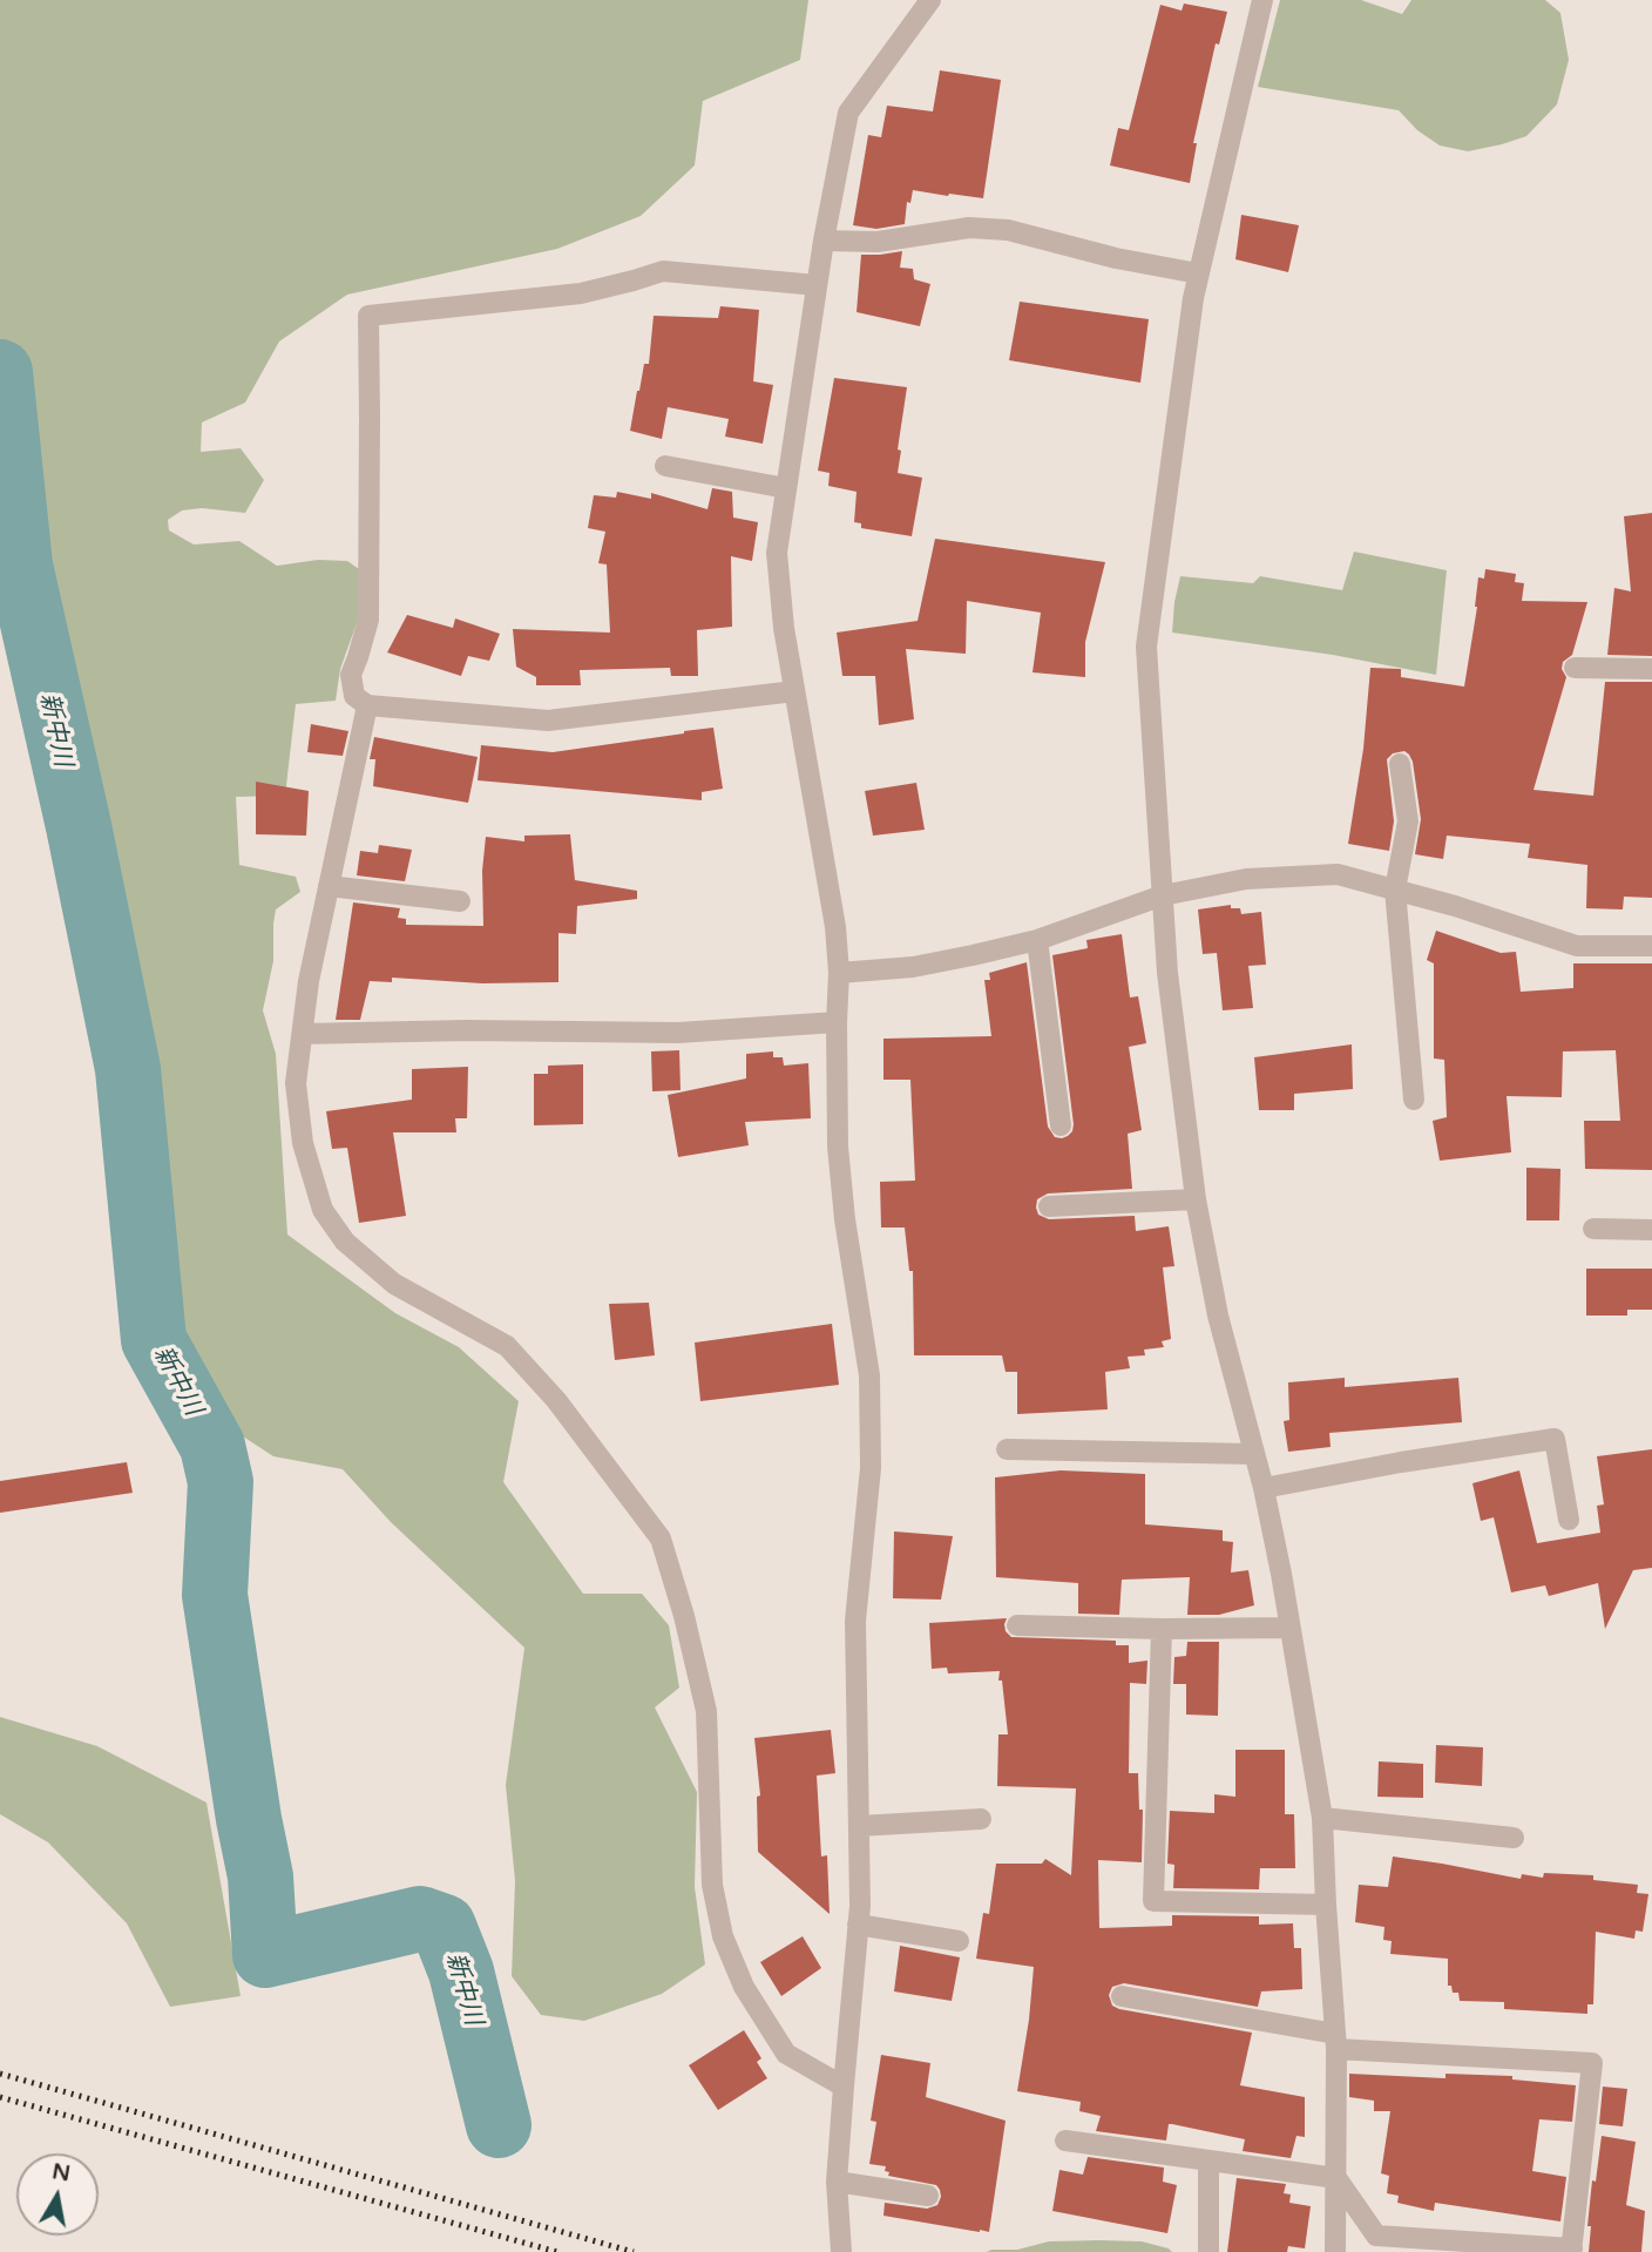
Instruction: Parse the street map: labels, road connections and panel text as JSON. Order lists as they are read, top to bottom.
{
  "water": ["新中川"],
  "north": "top"
}
